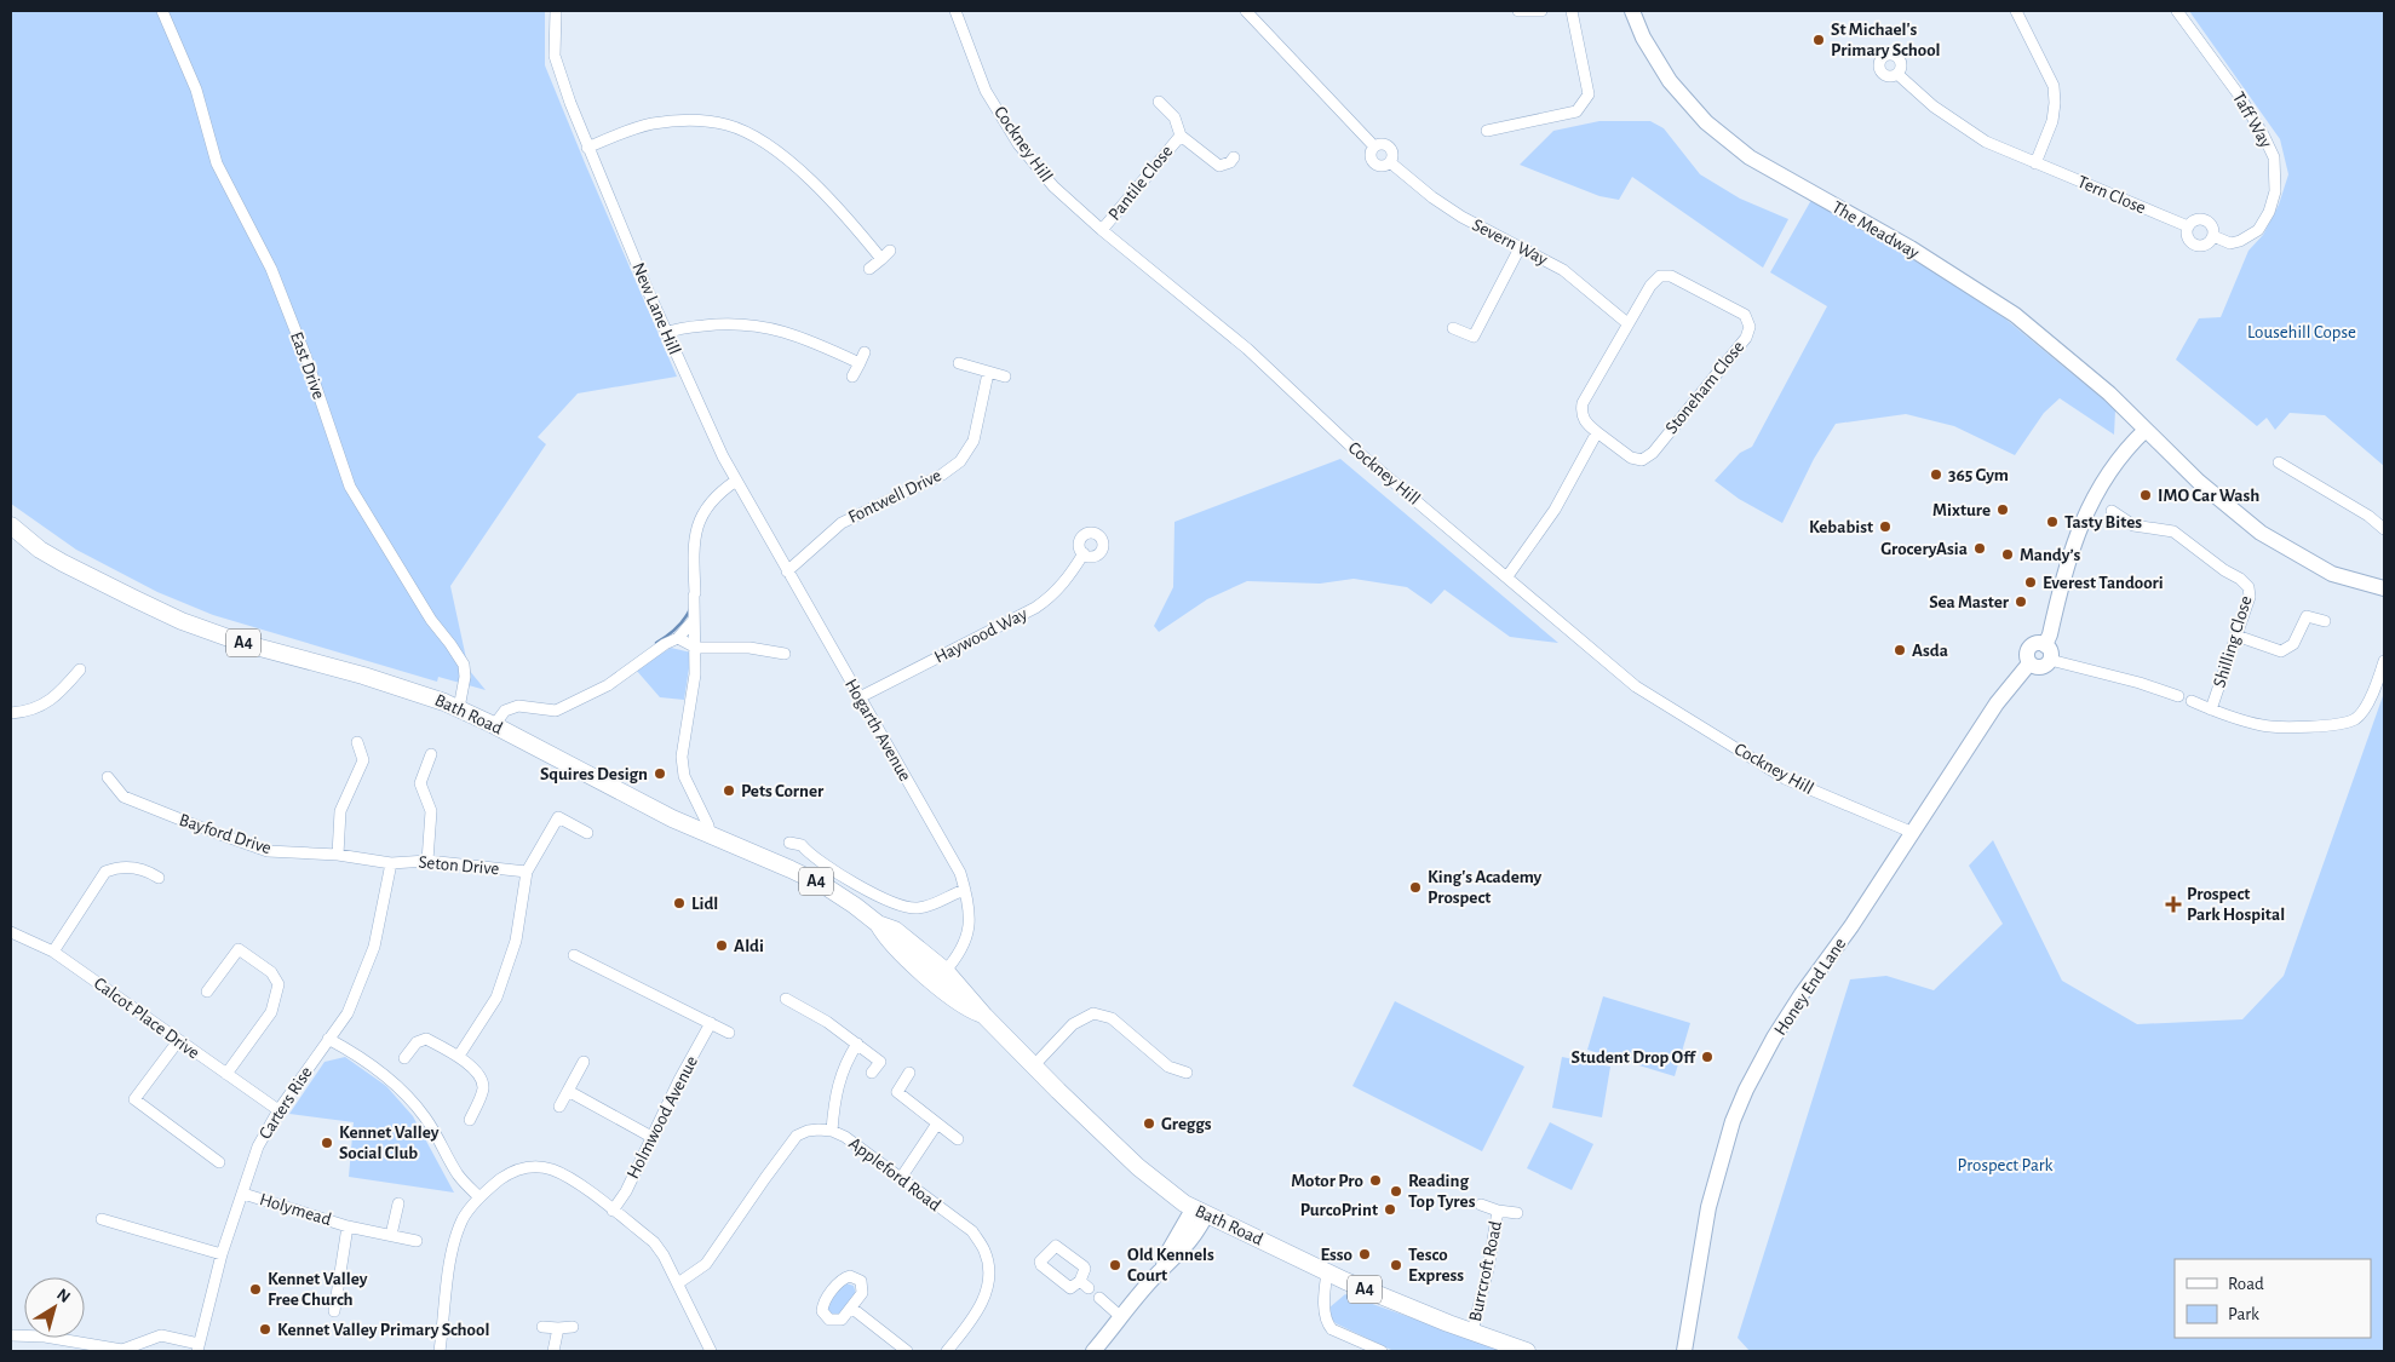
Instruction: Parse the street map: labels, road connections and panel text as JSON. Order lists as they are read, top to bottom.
{
  "streets": {
    "main road": ["A4", "Bath Road"],
    "street": [
      "Taff Way",
      "Cockney Hill",
      "Pantile Close",
      "Tern Close",
      "The Meadway",
      "Severn Way",
      "New Lane Hill",
      "East Drive",
      "Stoneham Close",
      "Fontwell Drive",
      "Haywood Way",
      "Shilling Close",
      "Hogarth Avenue",
      "Bayford Drive",
      "Seton Drive",
      "Honey End Lane",
      "Calcot Place Drive",
      "Carters Rise",
      "Holmwood Avenue",
      "Appleford Road",
      "Holymead",
      "Burrcroft Road"
    ]
  },
  "crossings": [
    ["Taff Way", "Tern Close"],
    ["Cockney Hill", "Pantile Close"],
    ["Cockney Hill", "Honey End Lane"],
    ["Severn Way", "Stoneham Close"],
    ["New Lane Hill", "Hogarth Avenue"],
    ["East Drive", "Bath Road"],
    ["Fontwell Drive", "Hogarth Avenue"],
    ["Haywood Way", "Hogarth Avenue"],
    ["Bath Road", "Hogarth Avenue"],
    ["Bath Road", "Burrcroft Road"],
    ["Bayford Drive", "Seton Drive"],
    ["Bayford Drive", "Carters Rise"],
    ["Seton Drive", "Carters Rise"],
    ["Calcot Place Drive", "Carters Rise"],
    ["Carters Rise", "Holymead"]
  ],
  "parks": ["Lousehill Copse", "Prospect Park"],
  "places": {
    "other": [
      "St Michael's Primary School",
      "365 Gym",
      "IMO Car Wash",
      "Mixture",
      "Tasty Bites",
      "Kebabist",
      "GroceryAsia",
      "Mandy’s",
      "Everest Tandoori",
      "Sea Master",
      "Asda",
      "Squires Design",
      "Pets Corner",
      "King's Academy Prospect",
      "Lidl",
      "Aldi",
      "Student Drop Off",
      "Greggs",
      "Kennet Valley Social Club",
      "Motor Pro",
      "Reading Top Tyres",
      "PurcoPrint",
      "Esso",
      "Old Kennels Court",
      "Tesco Express",
      "Kennet Valley Free Church",
      "Kennet Valley Primary School"
    ],
    "health": ["Prospect Park Hospital"]
  },
  "legend": ["Road", "Park"],
  "north": "top right"
}
